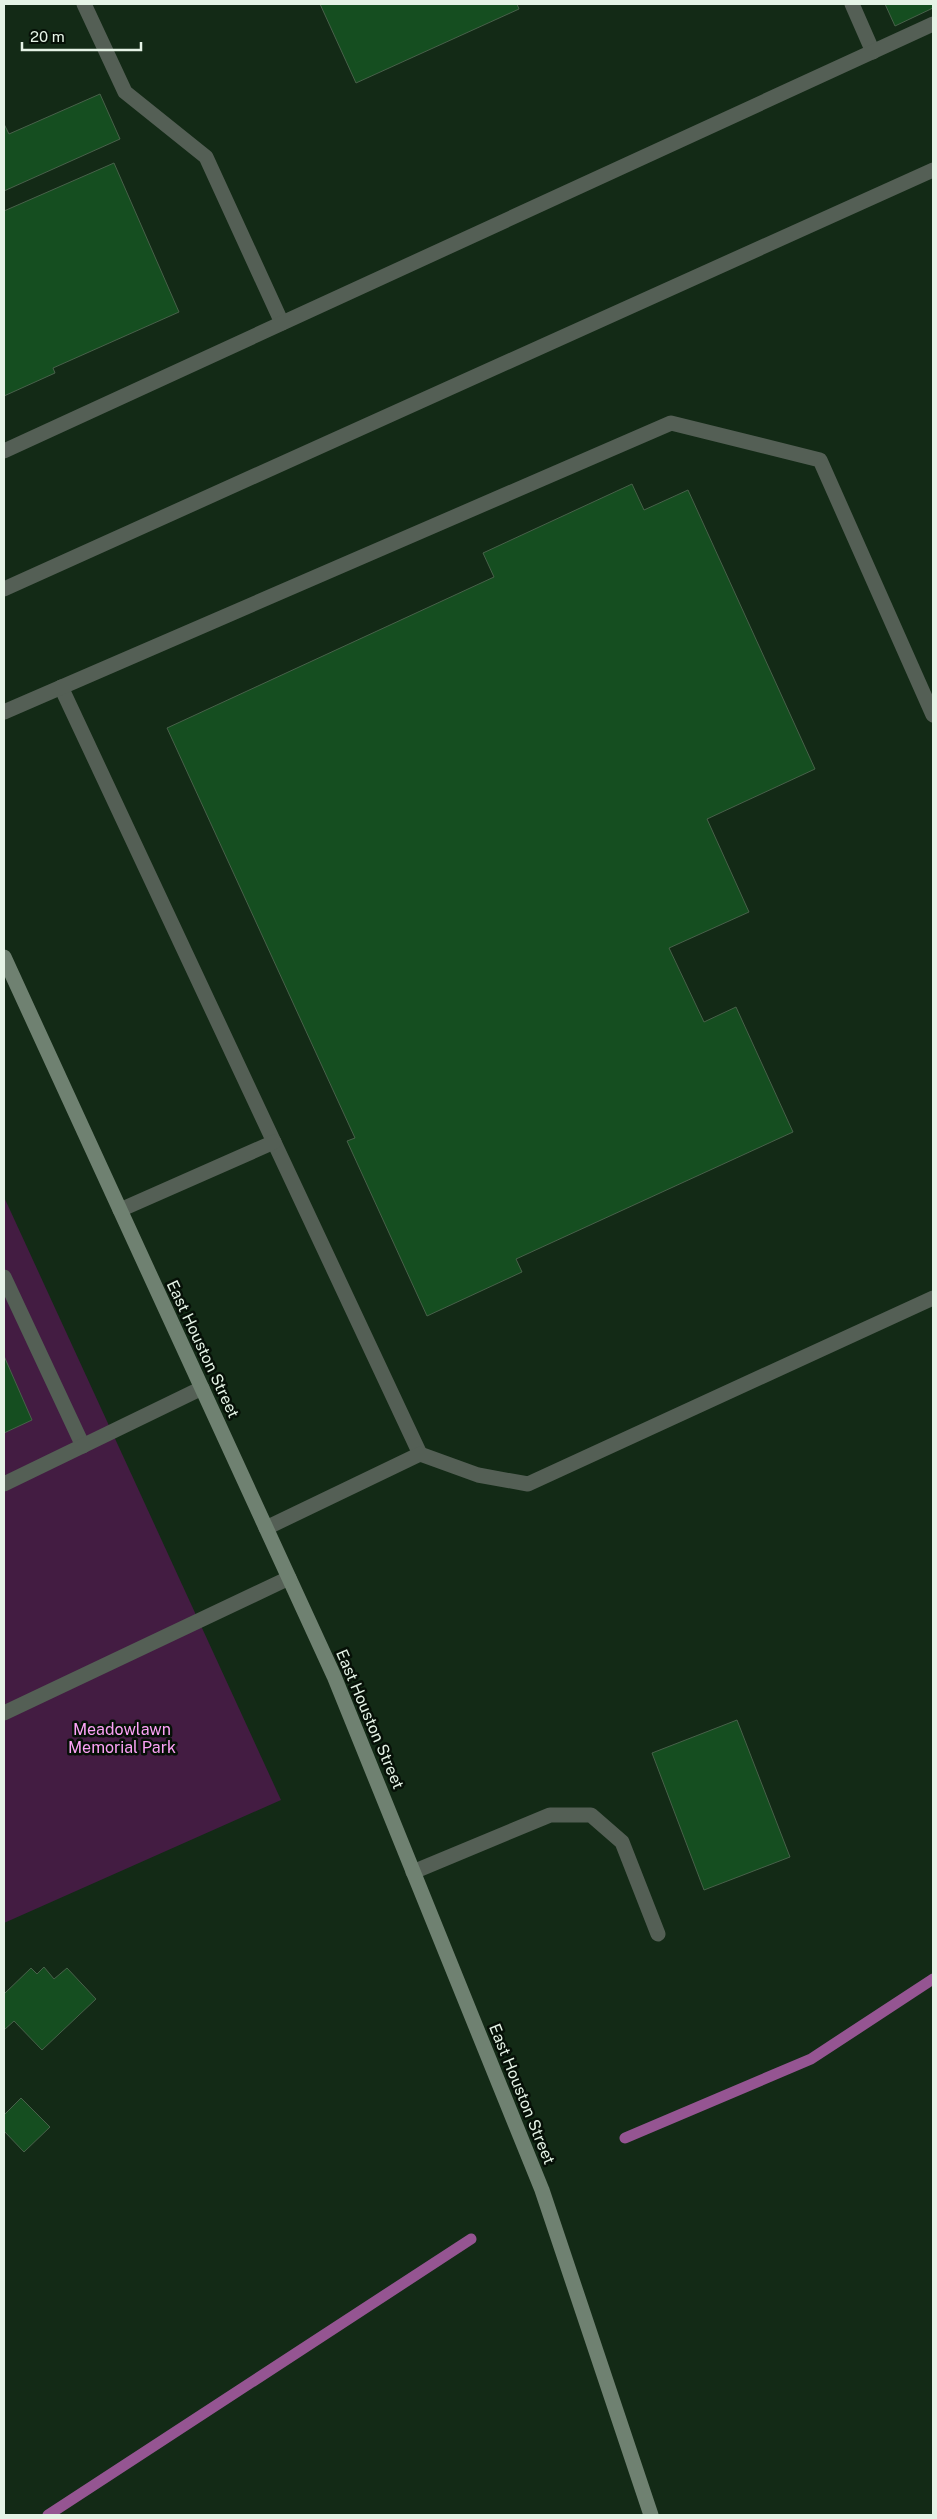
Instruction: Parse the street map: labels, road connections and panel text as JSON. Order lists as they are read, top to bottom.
{
  "streets": {
    "main road": ["East Houston Street"]
  },
  "parks": ["Meadowlawn Memorial Park"],
  "scale_bar": "20 m"
}
